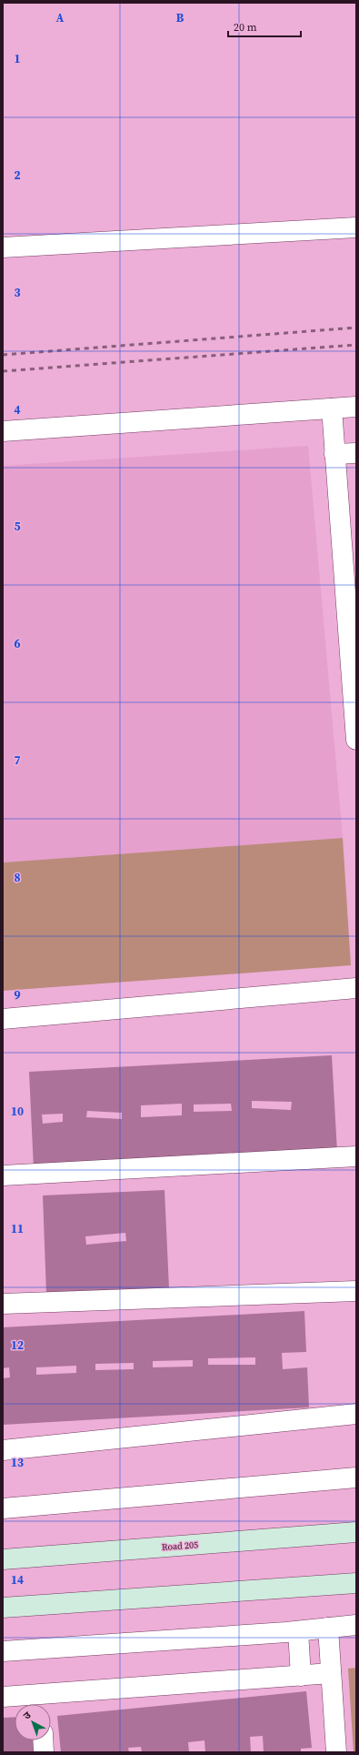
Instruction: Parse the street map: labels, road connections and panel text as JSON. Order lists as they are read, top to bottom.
{
  "streets": {
    "main road": ["Road 205"]
  },
  "scale_bar": "20 m",
  "north": "top left",
  "grid": {
    "columns": ["A", "B"],
    "rows": [
      "1",
      "2",
      "3",
      "4",
      "5",
      "6",
      "7",
      "8",
      "9",
      "10",
      "11",
      "12",
      "13",
      "14"
    ]
  }
}
